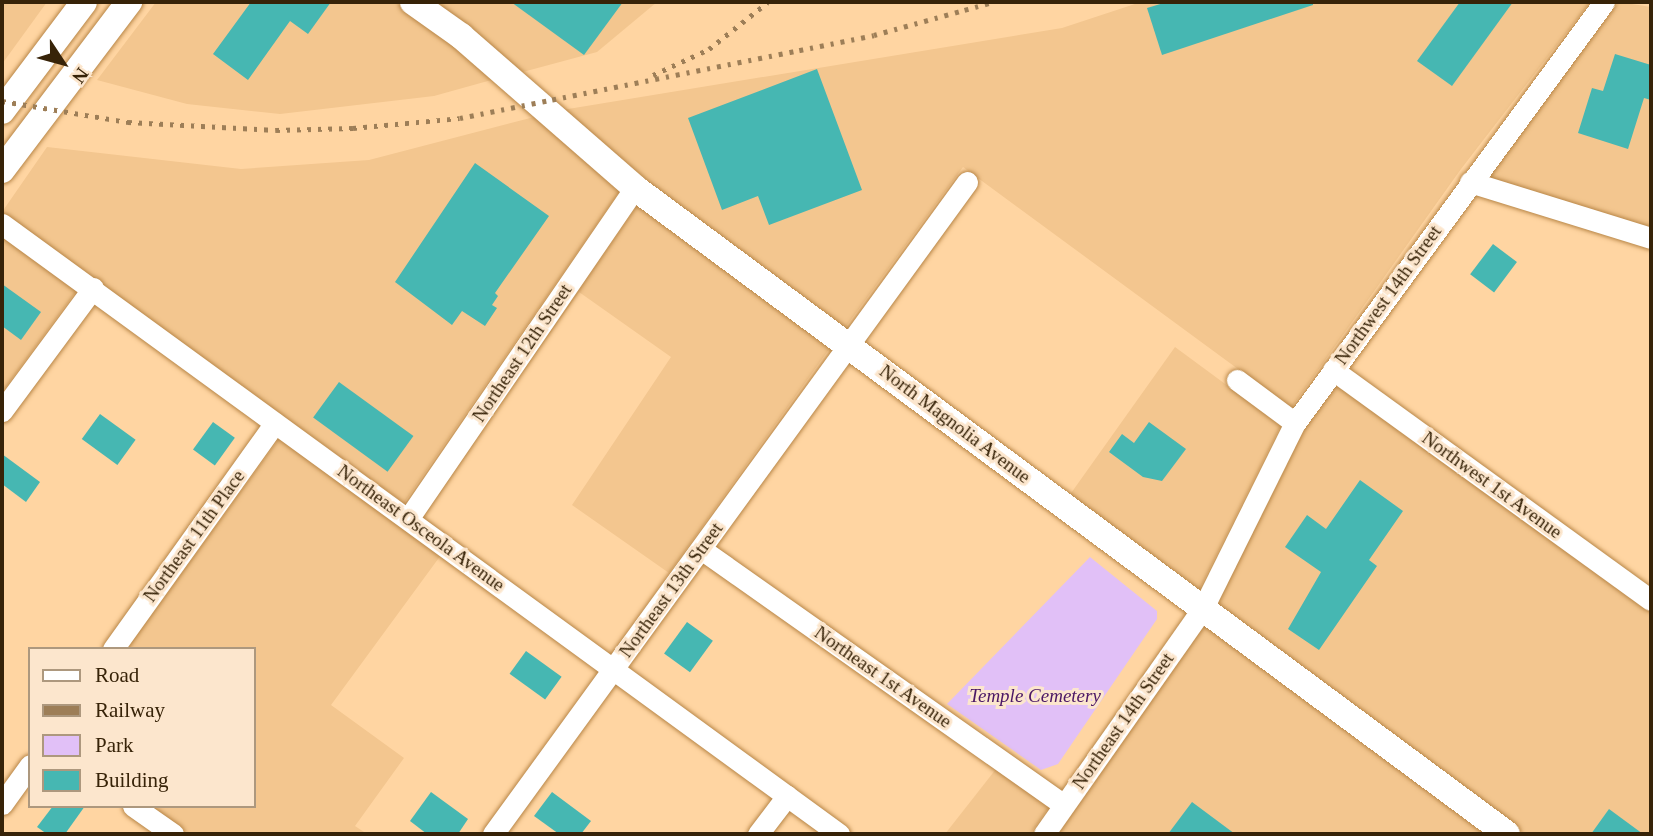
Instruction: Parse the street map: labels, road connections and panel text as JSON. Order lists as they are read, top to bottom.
{
  "streets": {
    "main road": ["North Magnolia Avenue"],
    "street": [
      "Northwest 14th Street",
      "Northeast 12th Street",
      "Northwest 1st Avenue",
      "Northeast Osceola Avenue",
      "Northeast 11th Place",
      "Northeast 13th Street",
      "Northeast 1st Avenue",
      "Northeast 14th Street"
    ]
  },
  "crossings": [
    ["Northwest 14th Street", "North Magnolia Avenue"],
    ["Northwest 14th Street", "Northwest 1st Avenue"],
    ["Northwest 14th Street", "Northeast 14th Street"],
    ["Northeast 12th Street", "North Magnolia Avenue"],
    ["Northeast 12th Street", "Northeast Osceola Avenue"],
    ["North Magnolia Avenue", "Northeast 13th Street"],
    ["North Magnolia Avenue", "Northeast 14th Street"],
    ["Northeast Osceola Avenue", "Northeast 11th Place"],
    ["Northeast Osceola Avenue", "Northeast 13th Street"],
    ["Northeast 13th Street", "Northeast 1st Avenue"],
    ["Northeast 1st Avenue", "Northeast 14th Street"]
  ],
  "parks": ["Temple Cemetery"],
  "legend": [
    "Road",
    "Railway",
    "Park",
    "Building"
  ],
  "north": "bottom right"
}
